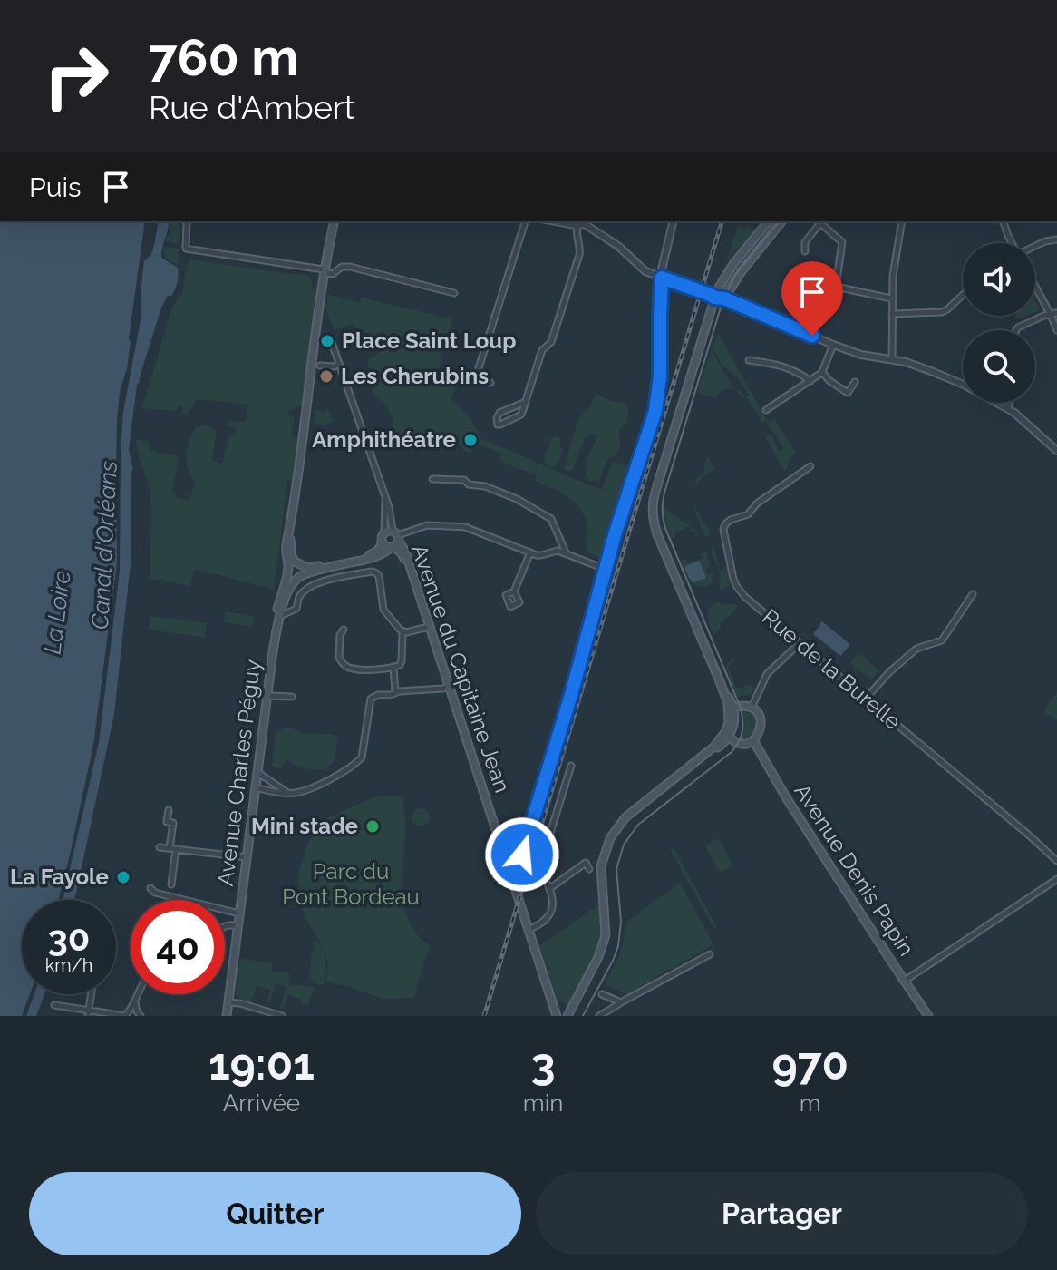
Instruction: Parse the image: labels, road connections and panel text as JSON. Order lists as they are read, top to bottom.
{
  "streets": {
    "main road": ["Avenue du Capitaine Jean", "Avenue Charles Péguy", "Avenue Denis Papin"],
    "street": ["Rue de la Burelle"]
  },
  "water": ["Canal d'Orléans", "La Loire"],
  "parks": ["Parc du Pont Bordeau"],
  "places": [
    "Place Saint Loup",
    "Les Cherubins",
    "Amphithéatre",
    "Mini stade",
    "La Fayole"
  ],
  "page": {
    "turn": ["760 m", "Rue d'Ambert"],
    "then": "Puis",
    "speed": "30 km/h",
    "limit": "40",
    "eta": [
      "19:01",
      "Arrivée",
      "3",
      "min",
      "970",
      "m"
    ],
    "buttons": ["Quitter", "Partager"]
  }
}
